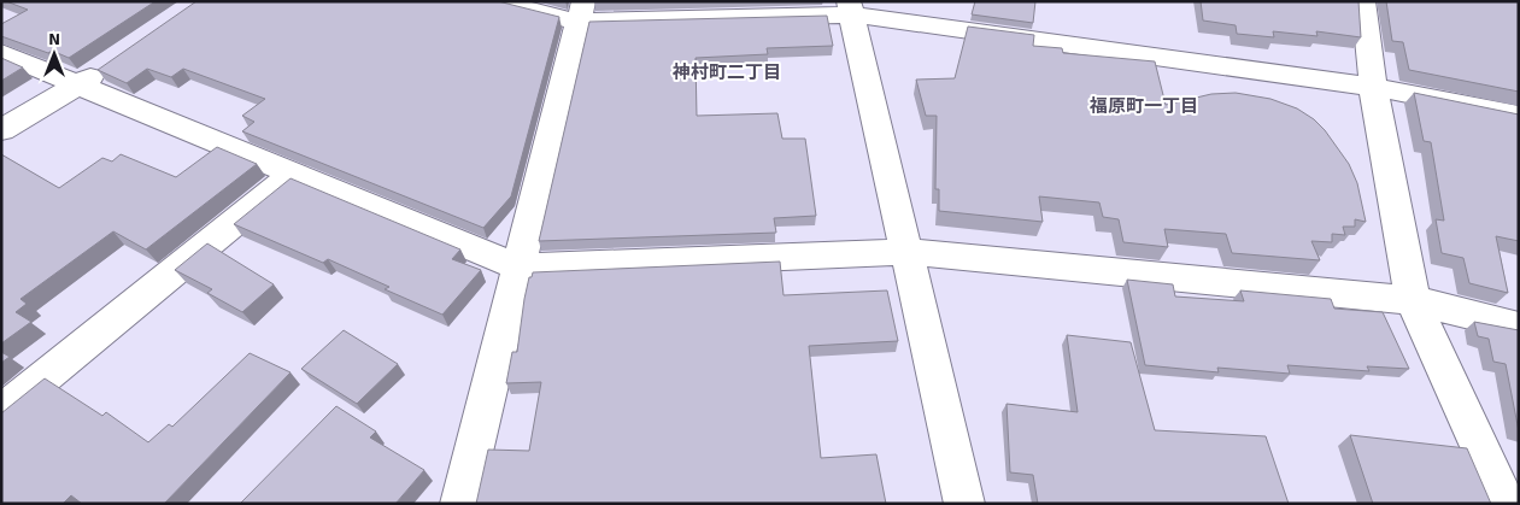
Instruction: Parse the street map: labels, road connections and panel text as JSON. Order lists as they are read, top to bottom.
{
  "districts": ["神村町二丁目", "福原町一丁目"],
  "north": "top"
}
